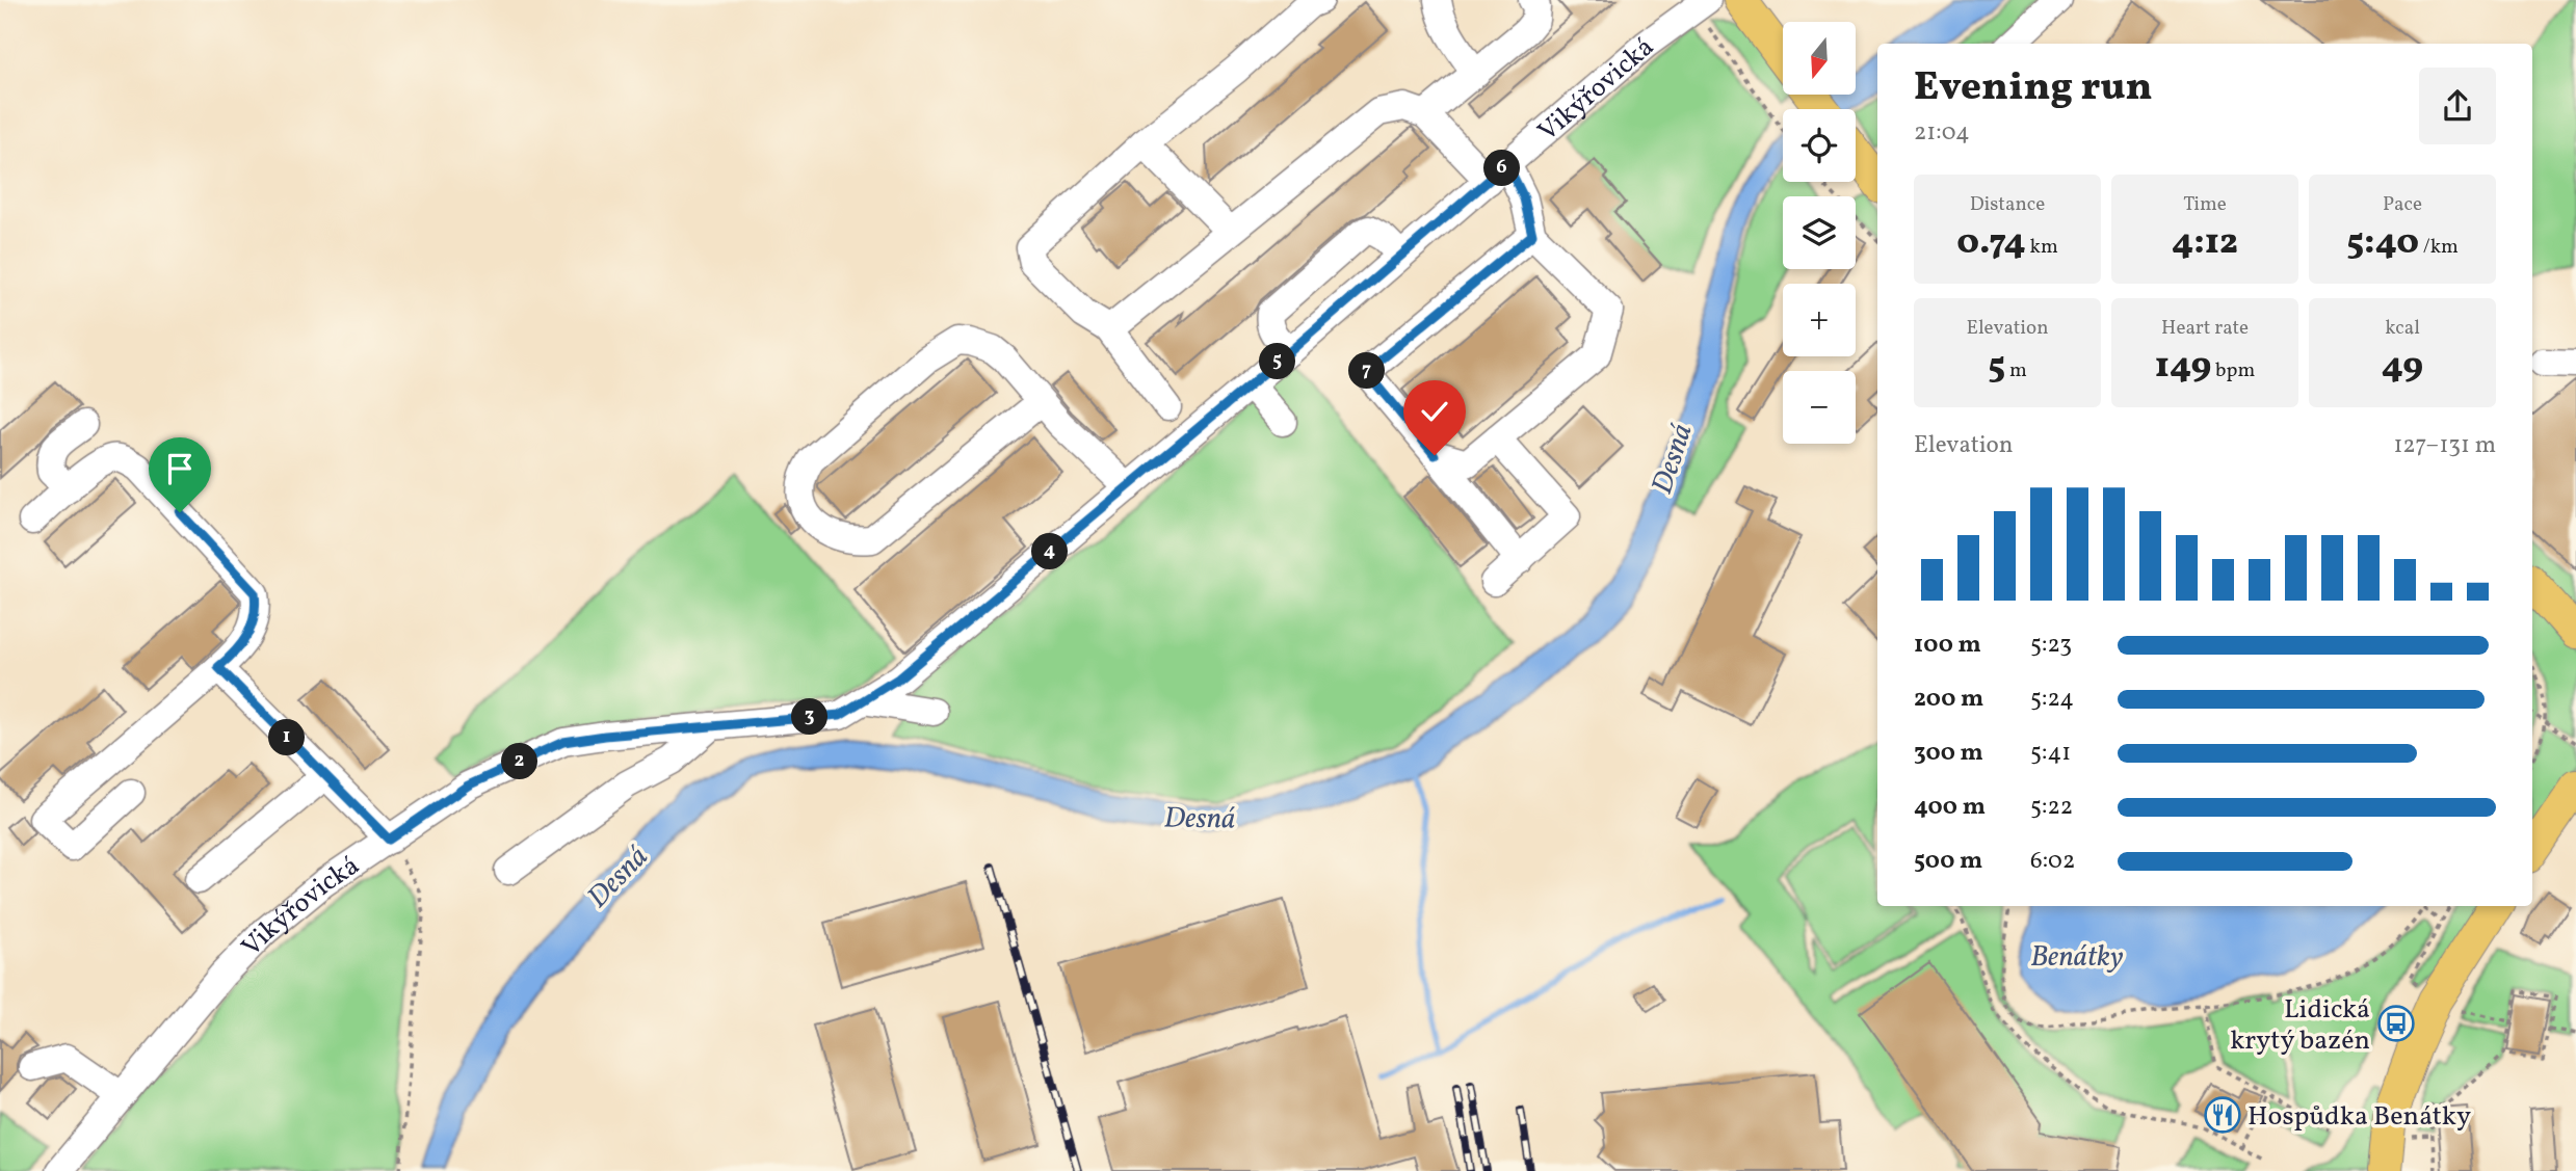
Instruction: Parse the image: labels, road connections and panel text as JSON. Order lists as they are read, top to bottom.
{
  "streets": {
    "street": ["Vikýřovická"]
  },
  "water": ["Desná", "Benátky"],
  "places": {
    "bus stop": ["Lidická krytý bazén"],
    "restaurant": ["Hospůdka Benátky"]
  },
  "north": "bottom",
  "page": {
    "map_buttons": ["+", "−"],
    "heading": ["Evening run", "21:04"],
    "pins": [
      "6",
      "5",
      "7",
      "4",
      "3",
      "1",
      "2"
    ],
    "stats": [
      ["Distance", "0.74 km"],
      ["Time", "4:12"],
      ["Pace", "5:40 /km"],
      ["Elevation", "5 m"],
      ["Heart rate", "149 bpm"],
      ["kcal", "49"]
    ],
    "chart": ["Elevation", "127–131 m"],
    "list": [
      {
        "name": "100 m",
        "note": "5:23"
      },
      {
        "name": "200 m",
        "note": "5:24"
      },
      {
        "name": "300 m",
        "note": "5:41"
      },
      {
        "name": "400 m",
        "note": "5:22"
      },
      {
        "name": "500 m",
        "note": "6:02"
      }
    ]
  }
}
